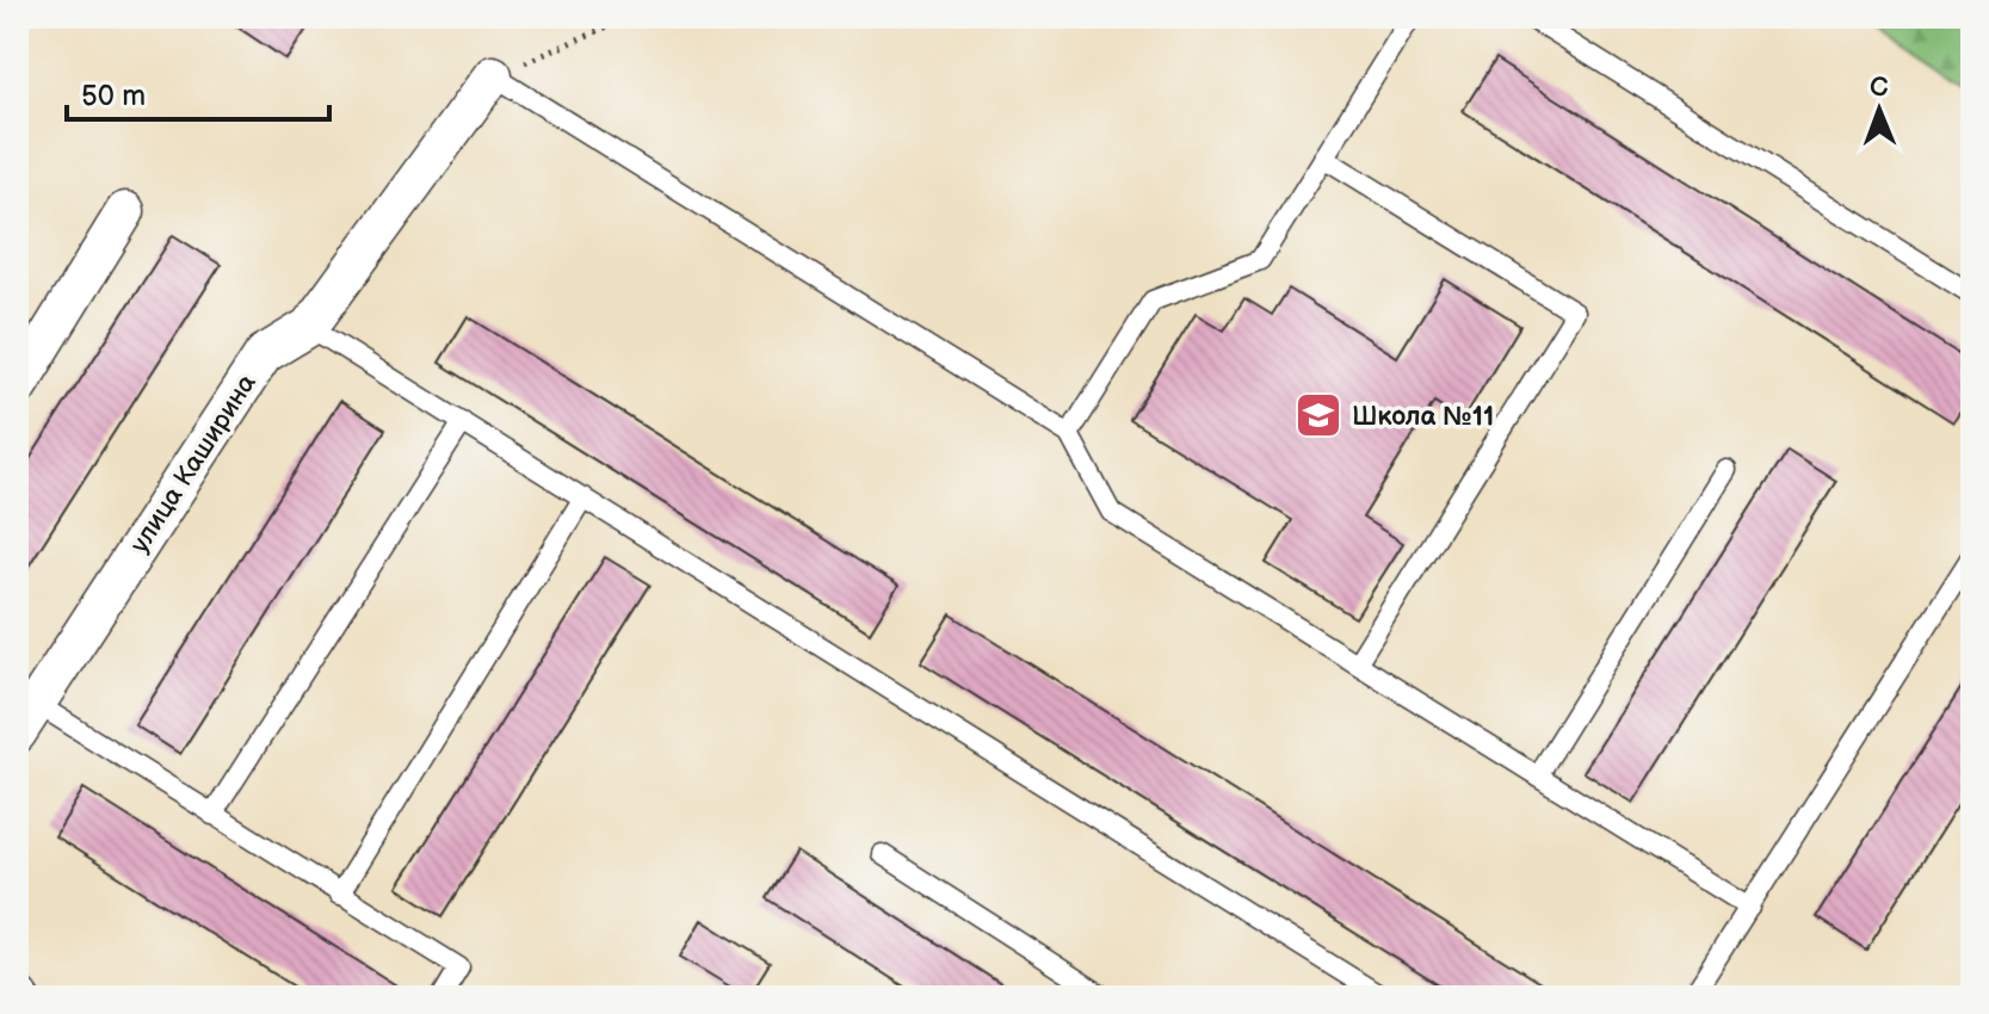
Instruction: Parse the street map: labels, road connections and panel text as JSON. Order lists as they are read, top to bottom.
{
  "streets": {
    "street": ["улица Каширина"]
  },
  "places": {
    "school or university": ["Школа №11"]
  },
  "scale_bar": "50 m",
  "north": "top"
}
